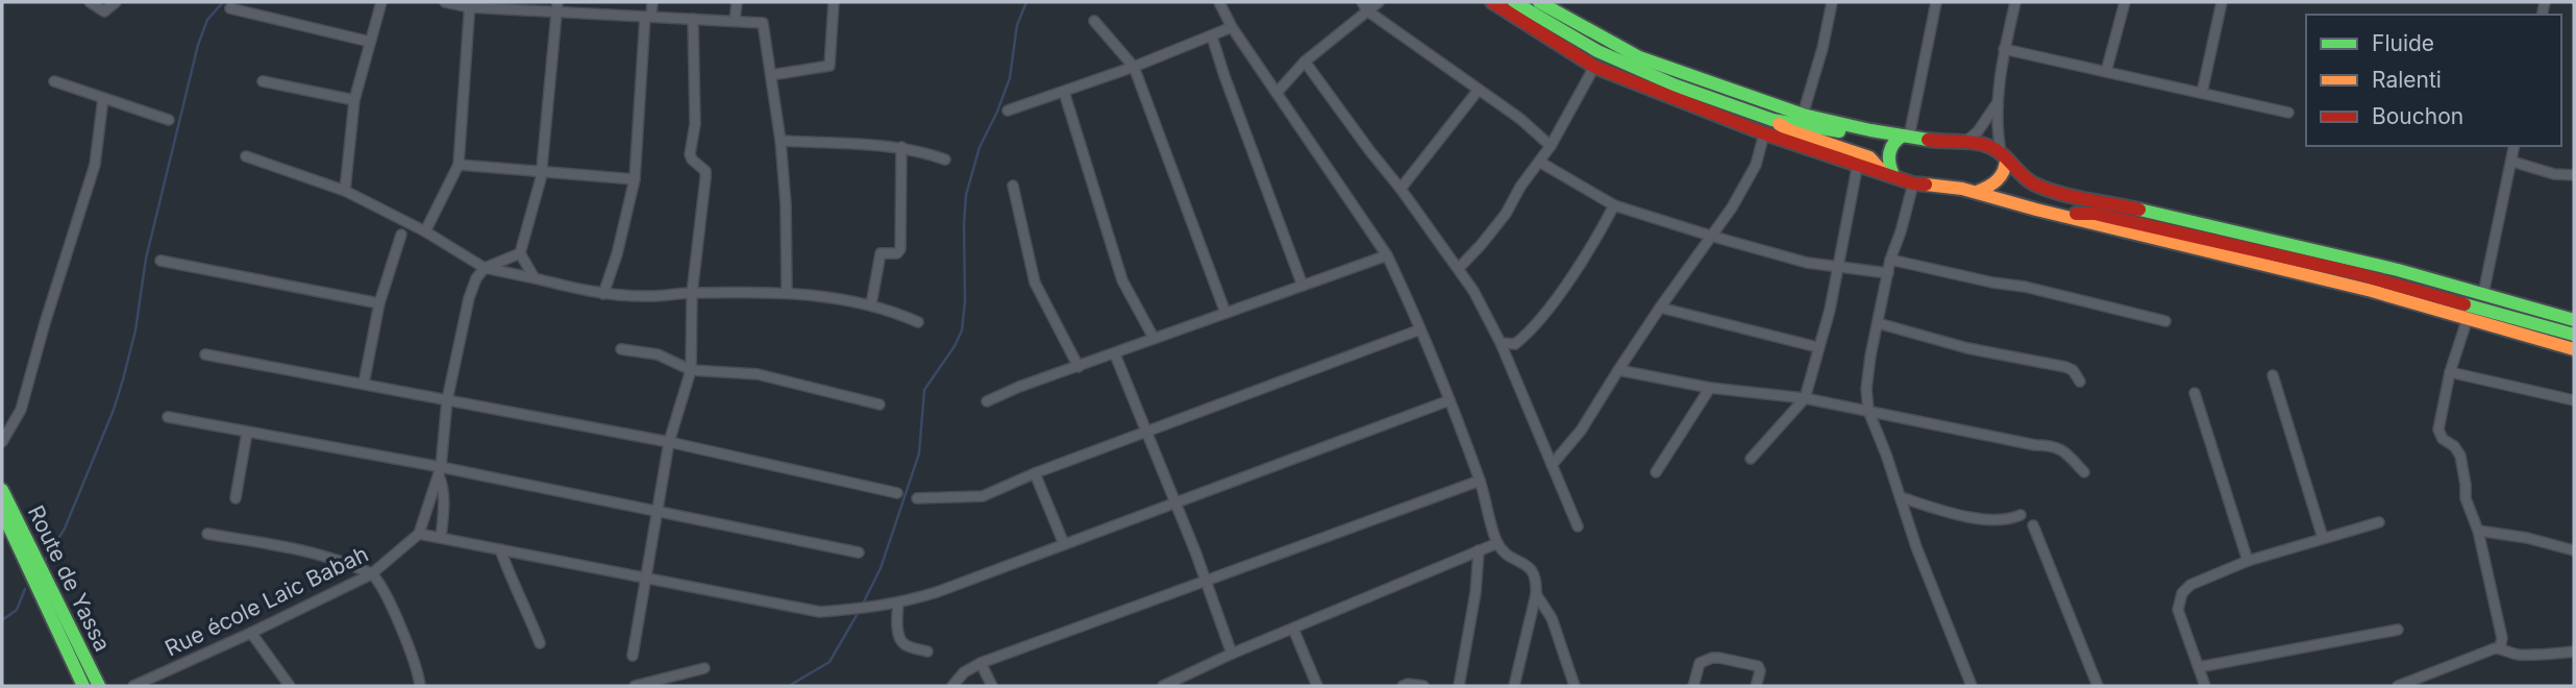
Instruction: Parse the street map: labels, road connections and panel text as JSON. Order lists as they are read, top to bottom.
{
  "streets": {
    "main road": ["Route de Yassa"],
    "street": ["Rue école Laic Babah"]
  },
  "legend": ["Fluide", "Ralenti", "Bouchon"]
}
